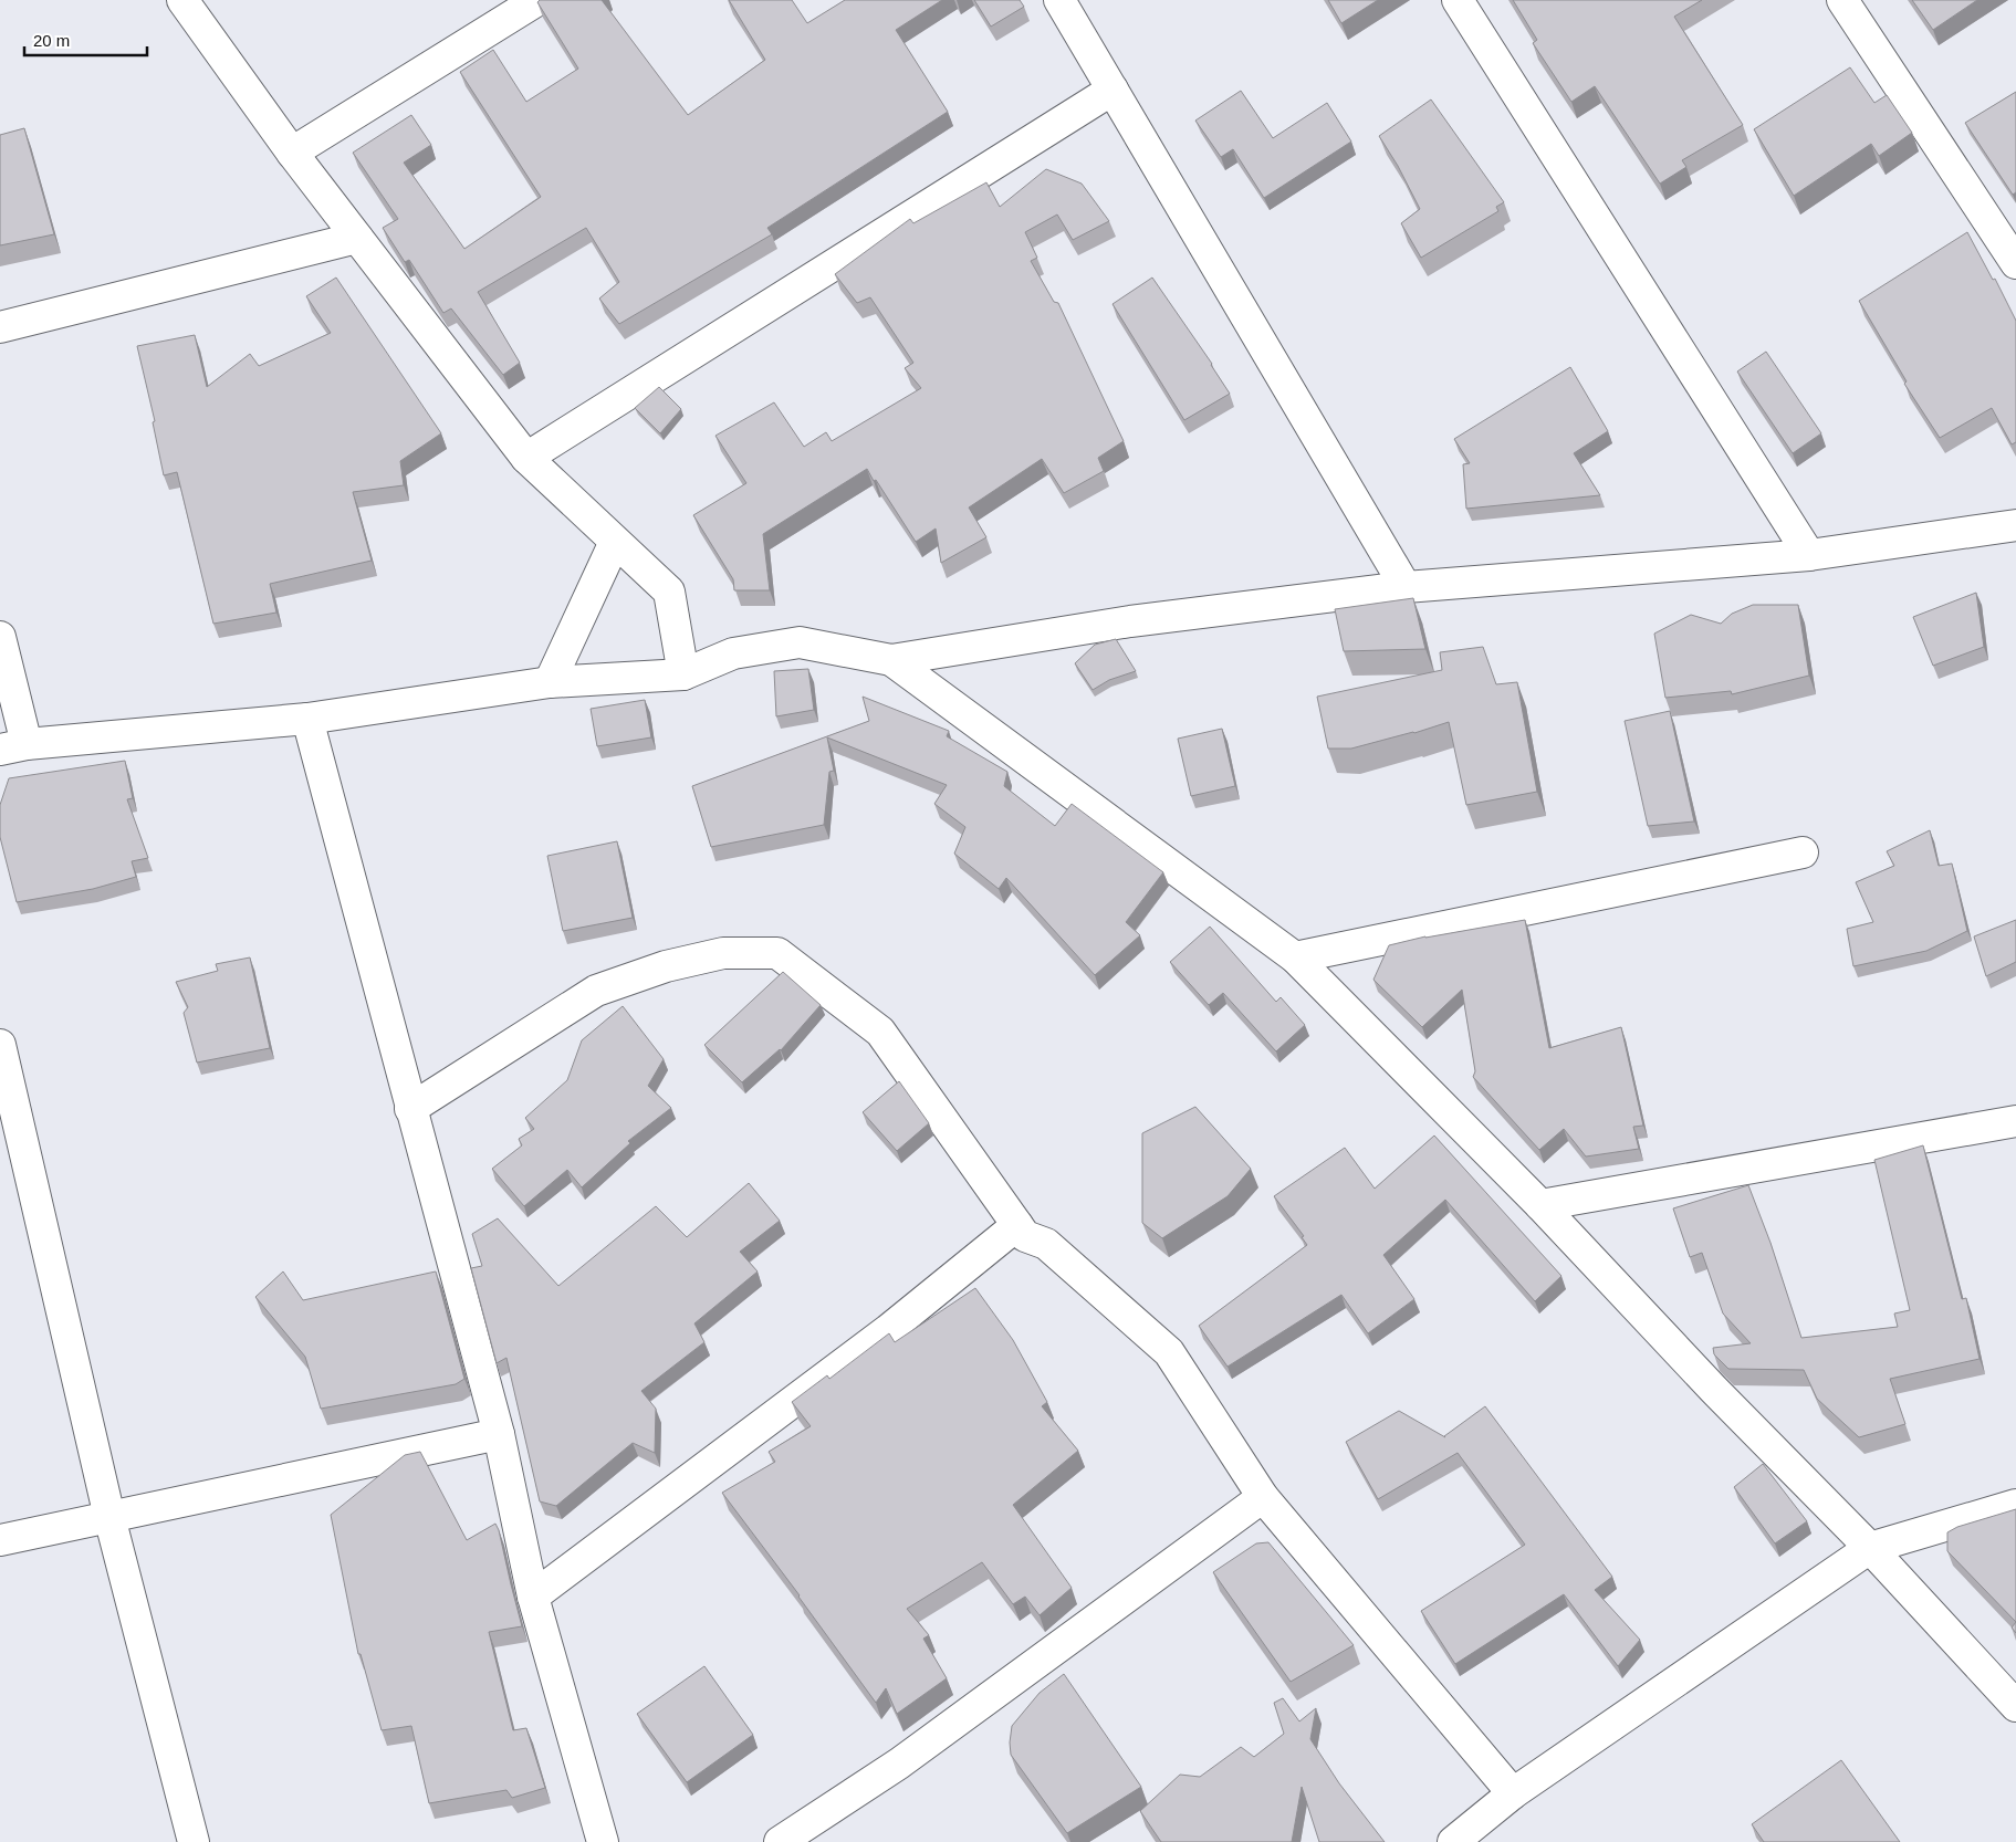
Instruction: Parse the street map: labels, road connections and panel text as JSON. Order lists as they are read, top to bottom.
{
  "scale_bar": "20 m"
}
